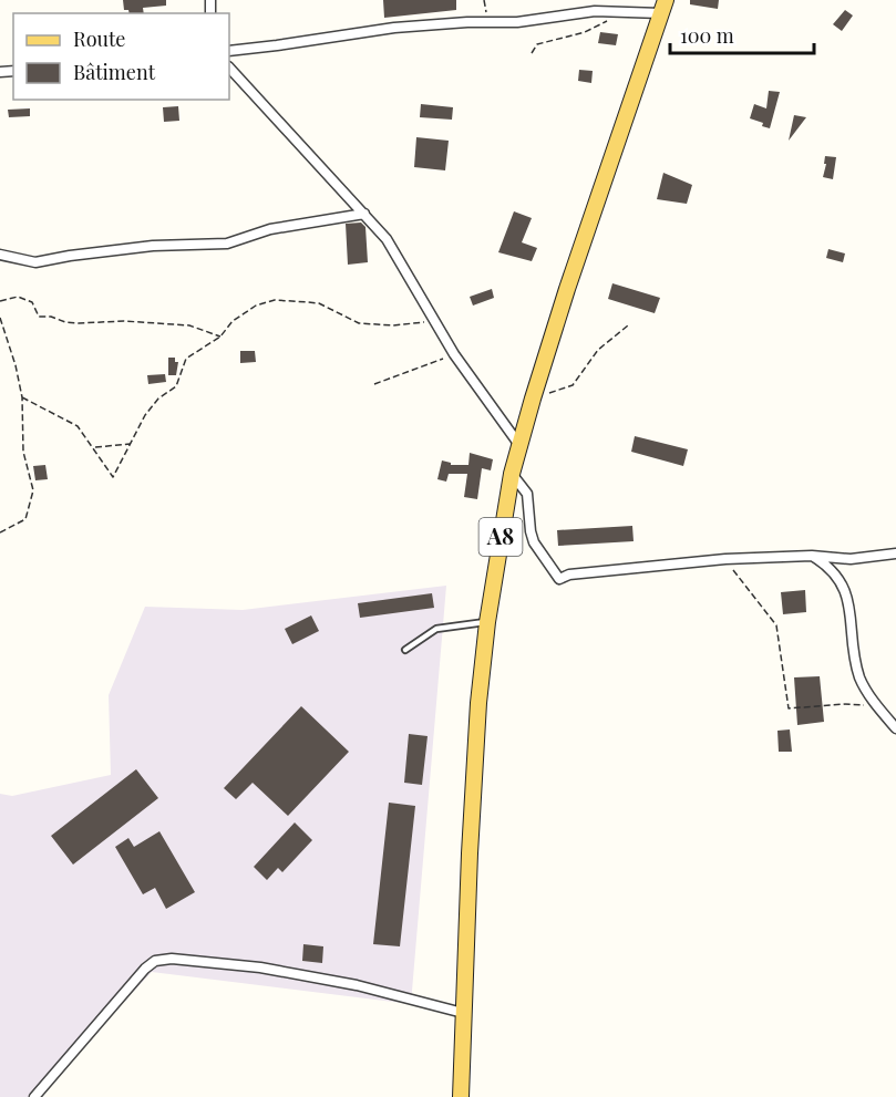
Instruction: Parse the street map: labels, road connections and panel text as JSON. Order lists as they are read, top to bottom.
{
  "streets": {
    "main road": ["A8"]
  },
  "legend": ["Route", "Bâtiment"],
  "scale_bar": "100 m"
}
